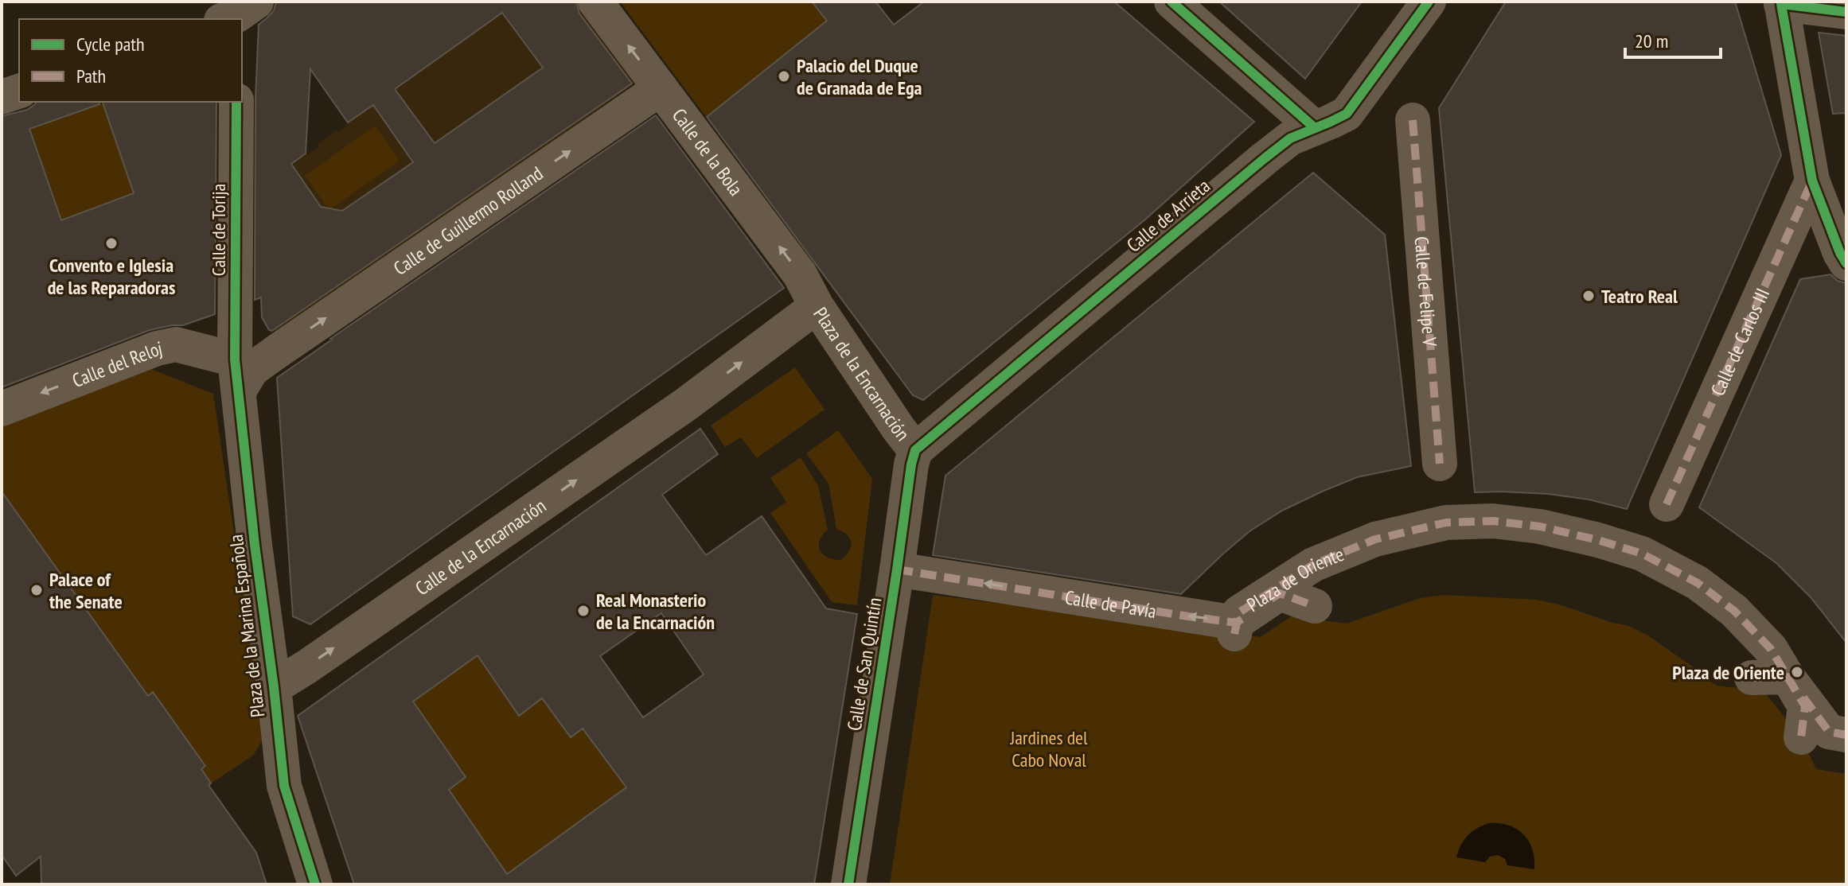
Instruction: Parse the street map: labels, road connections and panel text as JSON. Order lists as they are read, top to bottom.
{
  "streets": {
    "street": [
      "Calle de la Bola",
      "Calle de Arrieta",
      "Calle de Guillermo Rolland",
      "Calle de Torija",
      "Calle de Felipe V",
      "Calle de Carlos III",
      "Calle del Reloj",
      "Plaza de la Encarnación",
      "Calle de la Encarnación",
      "Plaza de Oriente",
      "Calle de Pavía",
      "Plaza de la Marina Española",
      "Calle de San Quintín"
    ]
  },
  "crossings": [
    ["Calle de la Bola", "Calle de Guillermo Rolland"],
    ["Calle de la Bola", "Plaza de la Encarnación"],
    ["Calle de Arrieta", "Plaza de la Encarnación"],
    ["Calle de Arrieta", "Calle de San Quintín"],
    ["Calle de Guillermo Rolland", "Calle de Torija"],
    ["Calle de Guillermo Rolland", "Calle del Reloj"],
    ["Calle de Guillermo Rolland", "Plaza de la Marina Española"],
    ["Calle de Torija", "Calle del Reloj"],
    ["Calle de Torija", "Plaza de la Marina Española"],
    ["Calle del Reloj", "Plaza de la Marina Española"],
    ["Plaza de la Encarnación", "Calle de la Encarnación"],
    ["Plaza de la Encarnación", "Calle de San Quintín"],
    ["Calle de la Encarnación", "Plaza de la Marina Española"],
    ["Plaza de Oriente", "Calle de Pavía"],
    ["Calle de Pavía", "Calle de San Quintín"]
  ],
  "one_way": [
    "Calle de la Bola",
    "Calle de Guillermo Rolland",
    "Calle del Reloj",
    "Plaza de la Encarnación",
    "Calle de la Encarnación",
    "Calle de Pavía"
  ],
  "parks": ["Jardines del Cabo Noval"],
  "places": [
    "Palacio del Duque de Granada de Ega",
    "Convento e Iglesia de las Reparadoras",
    "Teatro Real",
    "Palace of the Senate",
    "Real Monasterio de la Encarnación",
    "Plaza de Oriente"
  ],
  "legend": ["Cycle path", "Path"],
  "scale_bar": "20 m"
}
